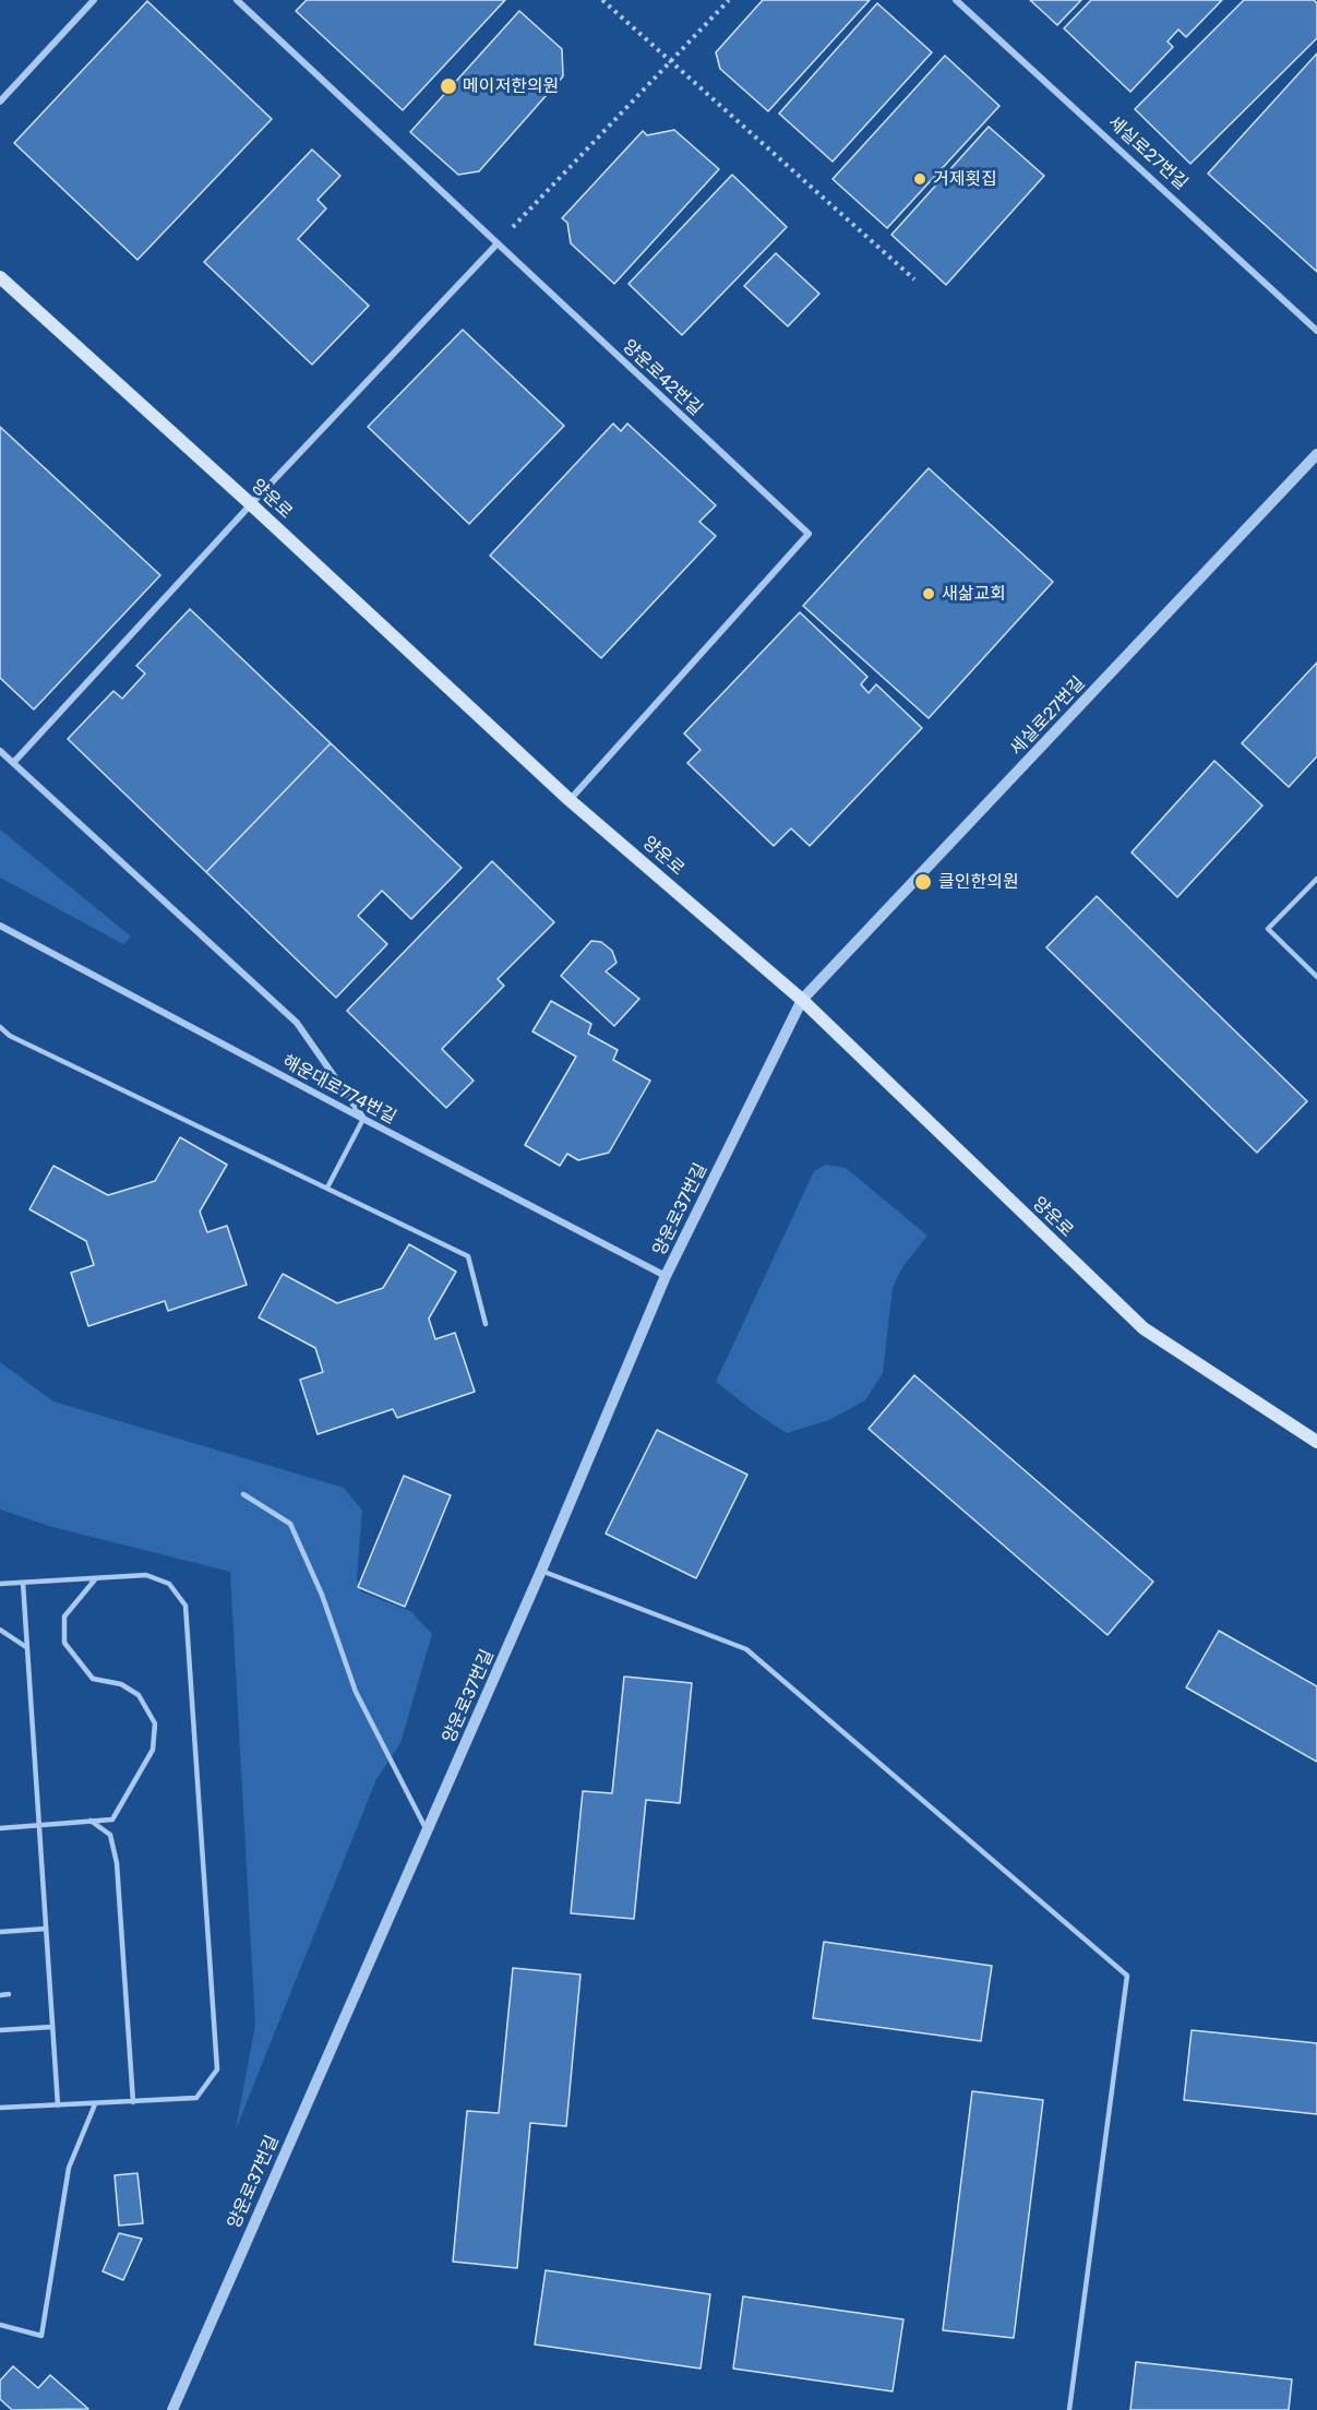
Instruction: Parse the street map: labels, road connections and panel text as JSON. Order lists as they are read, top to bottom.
{
  "streets": {
    "main road": ["양운로"],
    "street": [
      "세실로27번길",
      "양운로42번길",
      "해운대로774번길",
      "양운로37번길"
    ]
  },
  "crossings": [
    ["세실로27번길", "양운로"],
    ["세실로27번길", "양운로37번길"],
    ["양운로42번길", "양운로"],
    ["양운로", "양운로37번길"],
    ["해운대로774번길", "양운로37번길"]
  ],
  "places": [
    "메이저한의원",
    "거제횟집",
    "새삶교회",
    "클인한의원"
  ]
}
